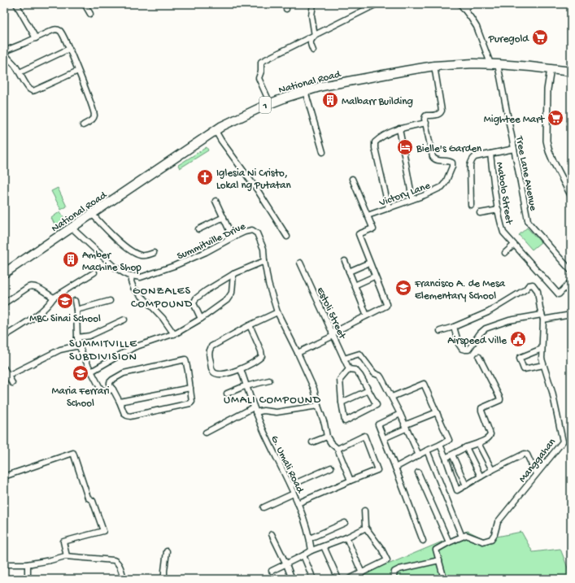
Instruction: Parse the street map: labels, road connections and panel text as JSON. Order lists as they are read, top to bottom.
{
  "streets": {
    "highway": ["National Road", "1"],
    "street": [
      "Tree Lane Avenue",
      "Victory Lane",
      "Mabolo Street",
      "Summitville Drive",
      "Estoli Street",
      "Manggahan",
      "G. Umali Road"
    ]
  },
  "crossings": [
    ["National Road", "Tree Lane Avenue"],
    ["National Road", "Summitville Drive"]
  ],
  "districts": ["GONZALES COMPOUND", "SUMMITVILLE SUBDIVISION", "UMALI COMPOUND"],
  "places": {
    "supermarket": ["Puregold", "Mightee Mart"],
    "building": ["Malbarr Building", "Amber Machine Shop"],
    "hotel": ["Bielle's Garden"],
    "church": ["Iglesia Ni Cristo, Lokal ng Putatan"],
    "school or university": ["Francisco A. de Mesa Elementary School", "MBC Sinai School", "Maria Ferrari School"],
    "public building": ["Airspeed Ville"]
  }
}
